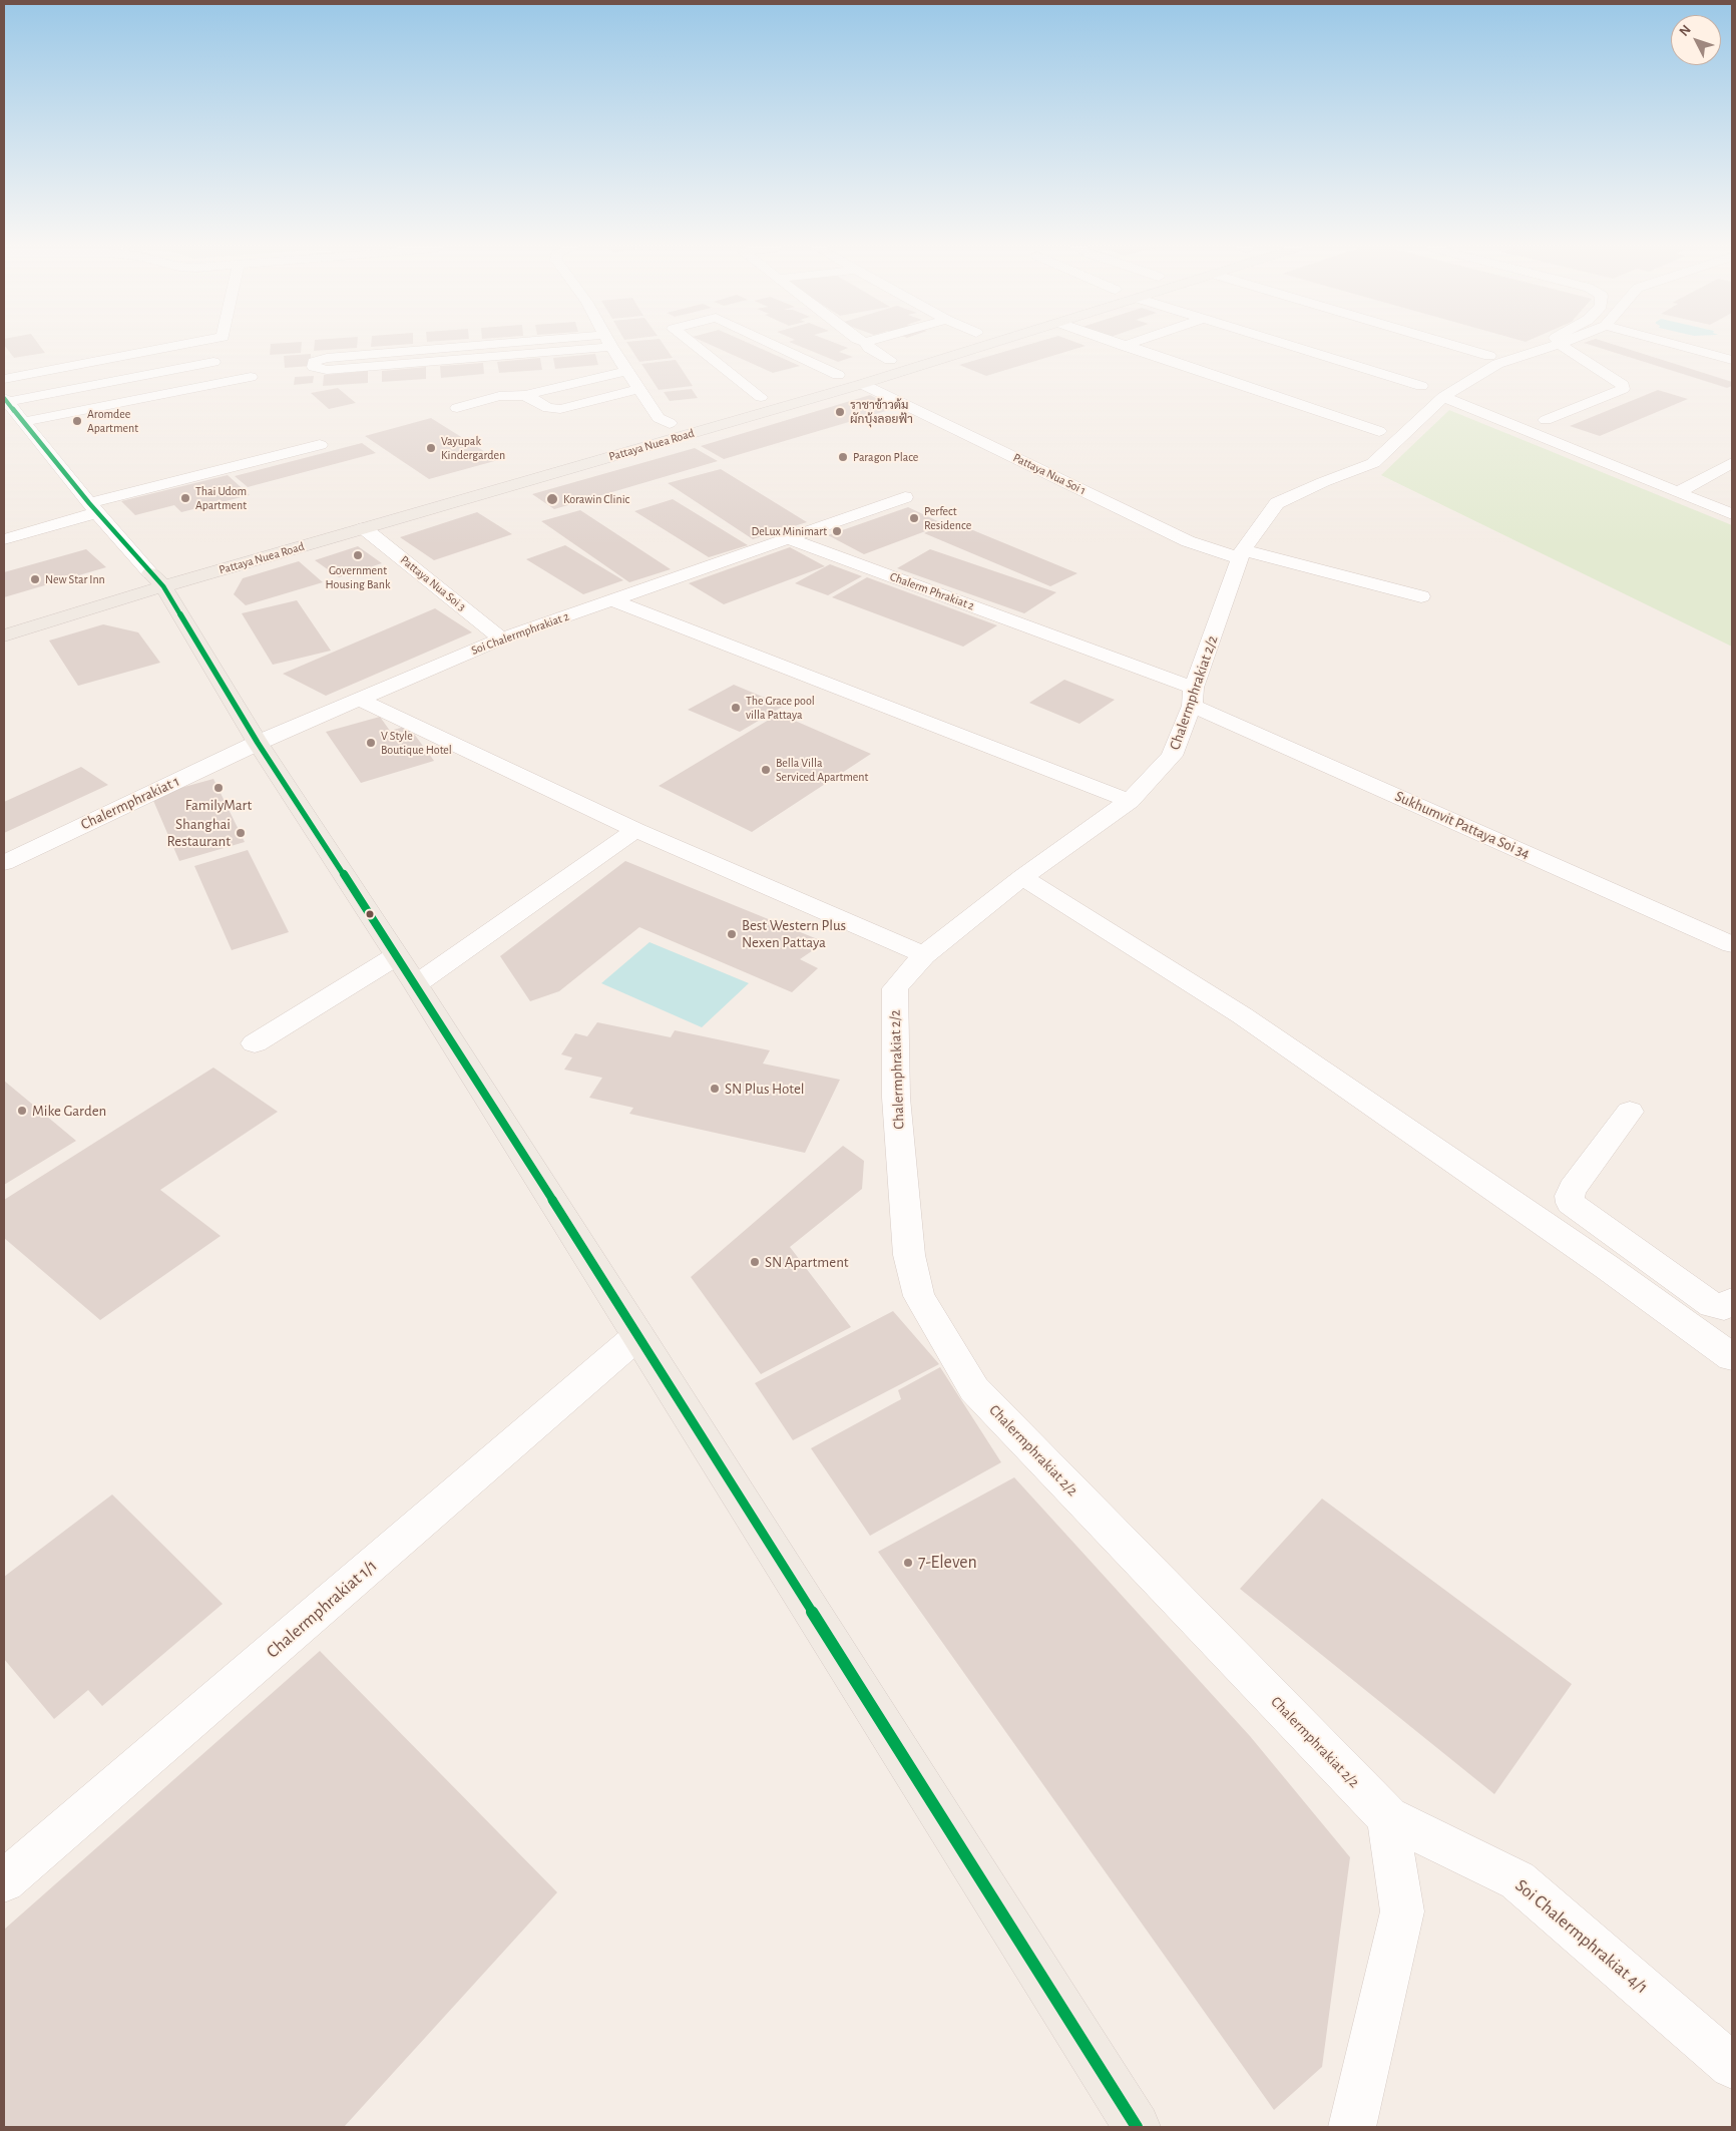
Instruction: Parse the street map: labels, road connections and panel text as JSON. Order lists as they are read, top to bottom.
{
  "streets": {
    "main road": ["Pattaya Nuea Road"],
    "street": [
      "Pattaya Nua Soi 1",
      "Pattaya Nua Soi 3",
      "Chalerm Phrakiat 2",
      "Soi Chalermphrakiat 2",
      "Chalermphrakiat 2/2",
      "Chalermphrakiat 1",
      "Sukhumvit Pattaya Soi 34",
      "Chalermphrakiat 1/1",
      "Soi Chalermphrakiat 4/1"
    ]
  },
  "crossings": [
    ["Pattaya Nuea Road", "Pattaya Nua Soi 1"],
    ["Pattaya Nuea Road", "Pattaya Nua Soi 3"],
    ["Pattaya Nua Soi 1", "Chalermphrakiat 2/2"],
    ["Pattaya Nua Soi 3", "Soi Chalermphrakiat 2"],
    ["Chalerm Phrakiat 2", "Soi Chalermphrakiat 2"],
    ["Chalerm Phrakiat 2", "Chalermphrakiat 2/2"],
    ["Chalerm Phrakiat 2", "Sukhumvit Pattaya Soi 34"],
    ["Soi Chalermphrakiat 2", "Chalermphrakiat 1"],
    ["Chalermphrakiat 2/2", "Sukhumvit Pattaya Soi 34"],
    ["Chalermphrakiat 2/2", "Soi Chalermphrakiat 4/1"]
  ],
  "places": [
    "ราชาข้าวต้ม ผักบุ้งลอยฟ้า",
    "Aromdee Apartment",
    "Vayupak Kindergarden",
    "Paragon Place",
    "Thai Udom Apartment",
    "Korawin Clinic",
    "Perfect Residence",
    "DeLux Minimart",
    "Government Housing Bank",
    "New Star Inn",
    "The Grace pool villa Pattaya",
    "V Style Boutique Hotel",
    "Bella Villa Serviced Apartment",
    "FamilyMart",
    "Shanghai Restaurant",
    "Best Western Plus Nexen Pattaya",
    "SN Plus Hotel",
    "Mike Garden",
    "SN Apartment",
    "7-Eleven"
  ],
  "north": "top left"
}
